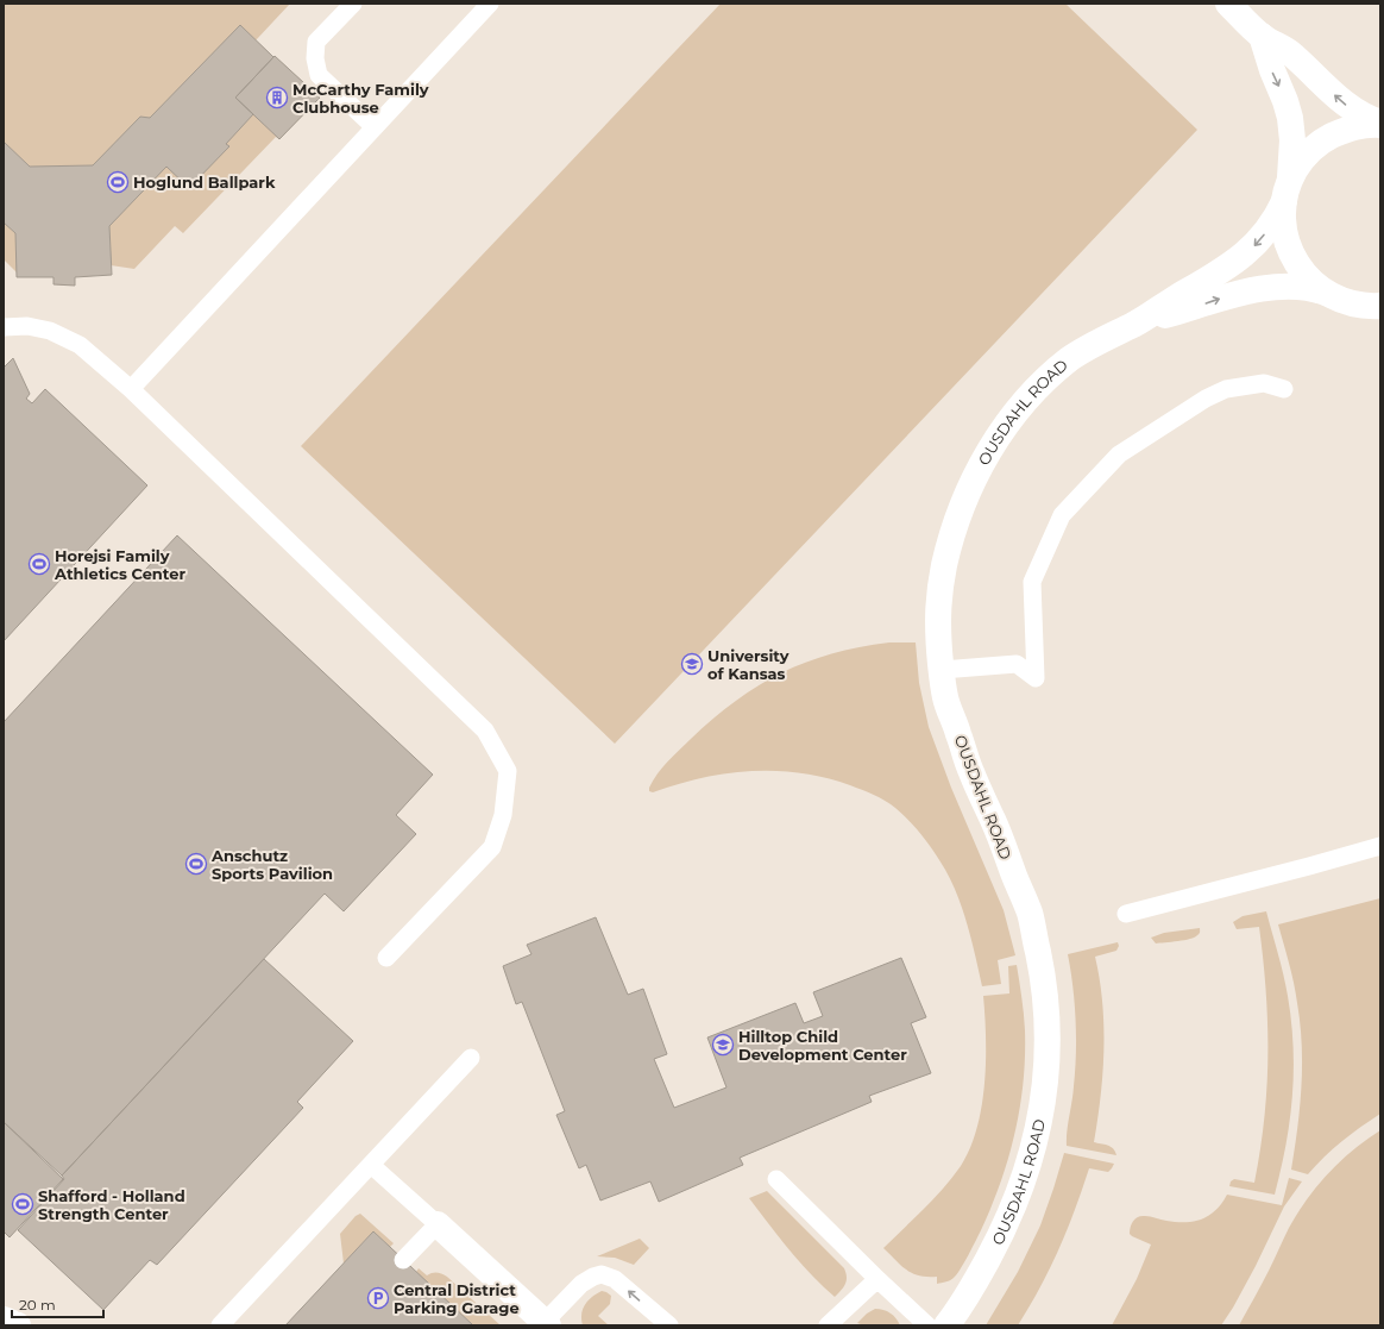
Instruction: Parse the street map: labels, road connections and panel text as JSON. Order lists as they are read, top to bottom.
{
  "streets": {
    "street": ["OUSDAHL ROAD"]
  },
  "places": {
    "building": ["McCarthy Family Clubhouse"],
    "sports": [
      "Hoglund Ballpark",
      "Horejsi Family Athletics Center",
      "Anschutz Sports Pavilion",
      "Shafford - Holland Strength Center"
    ],
    "school or university": ["University of Kansas", "Hilltop Child Development Center"],
    "parking": ["Central District Parking Garage"]
  },
  "scale_bar": "20 m"
}
